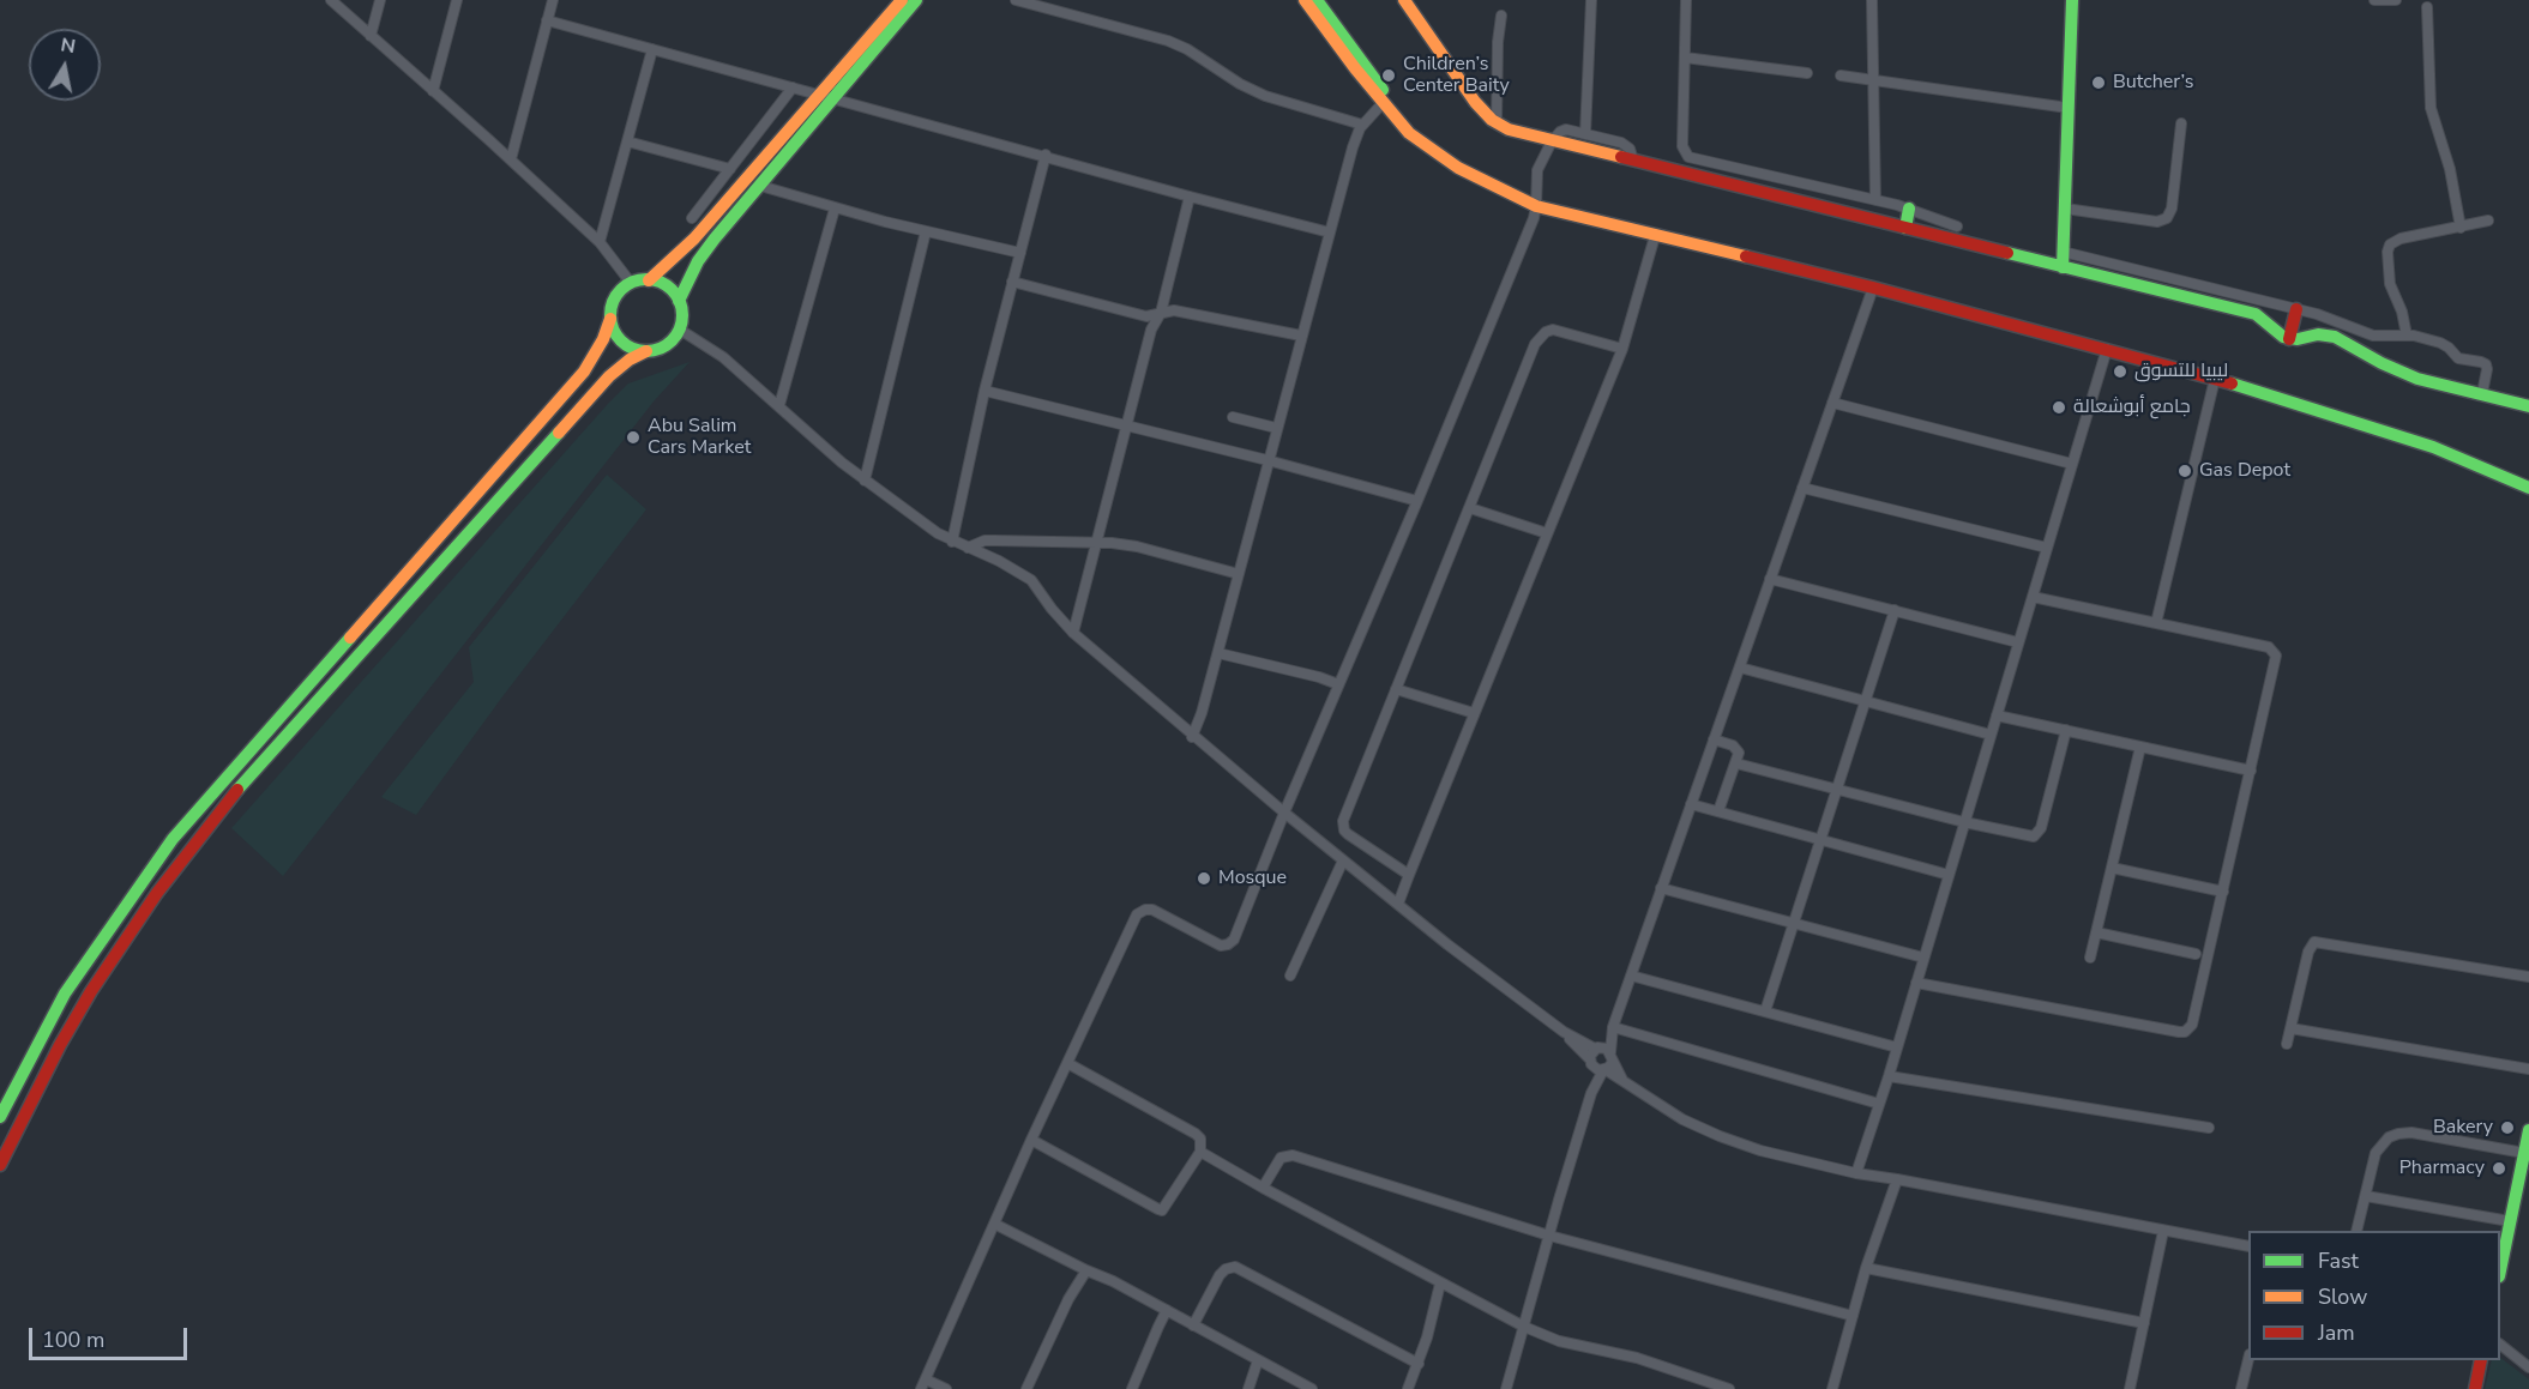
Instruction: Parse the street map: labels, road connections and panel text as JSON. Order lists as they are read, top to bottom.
{
  "places": [
    "Children’s Center Baity",
    "Butcher’s",
    "ليبيا للتسوق",
    "جامع أبوشعالة",
    "Abu Salim Cars Market",
    "Gas Depot",
    "Mosque",
    "Bakery",
    "Pharmacy"
  ],
  "legend": ["Fast", "Slow", "Jam"],
  "scale_bar": "100 m",
  "north": "top"
}
